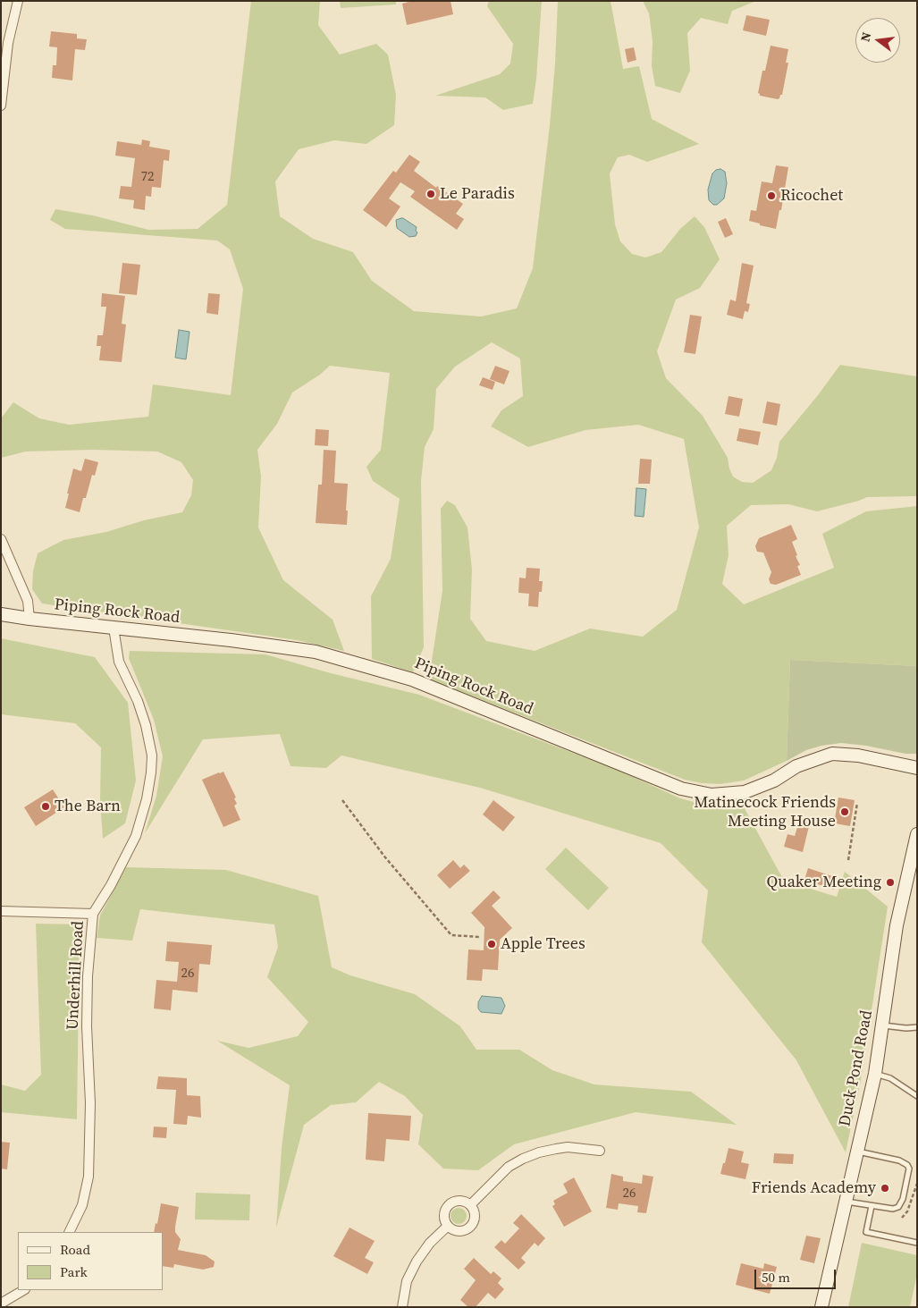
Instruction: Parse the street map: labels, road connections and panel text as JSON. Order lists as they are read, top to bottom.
{
  "streets": {
    "street": ["Piping Rock Road", "Underhill Road", "Duck Pond Road"]
  },
  "crossings": [
    ["Piping Rock Road", "Underhill Road"]
  ],
  "places": [
    "Le Paradis",
    "Ricochet",
    "The Barn",
    "Matinecock Friends Meeting House",
    "Quaker Meeting",
    "Apple Trees",
    "Friends Academy"
  ],
  "house_numbers": ["72", "26", "26"],
  "legend": ["Road", "Park"],
  "scale_bar": "50 m",
  "north": "left"
}
